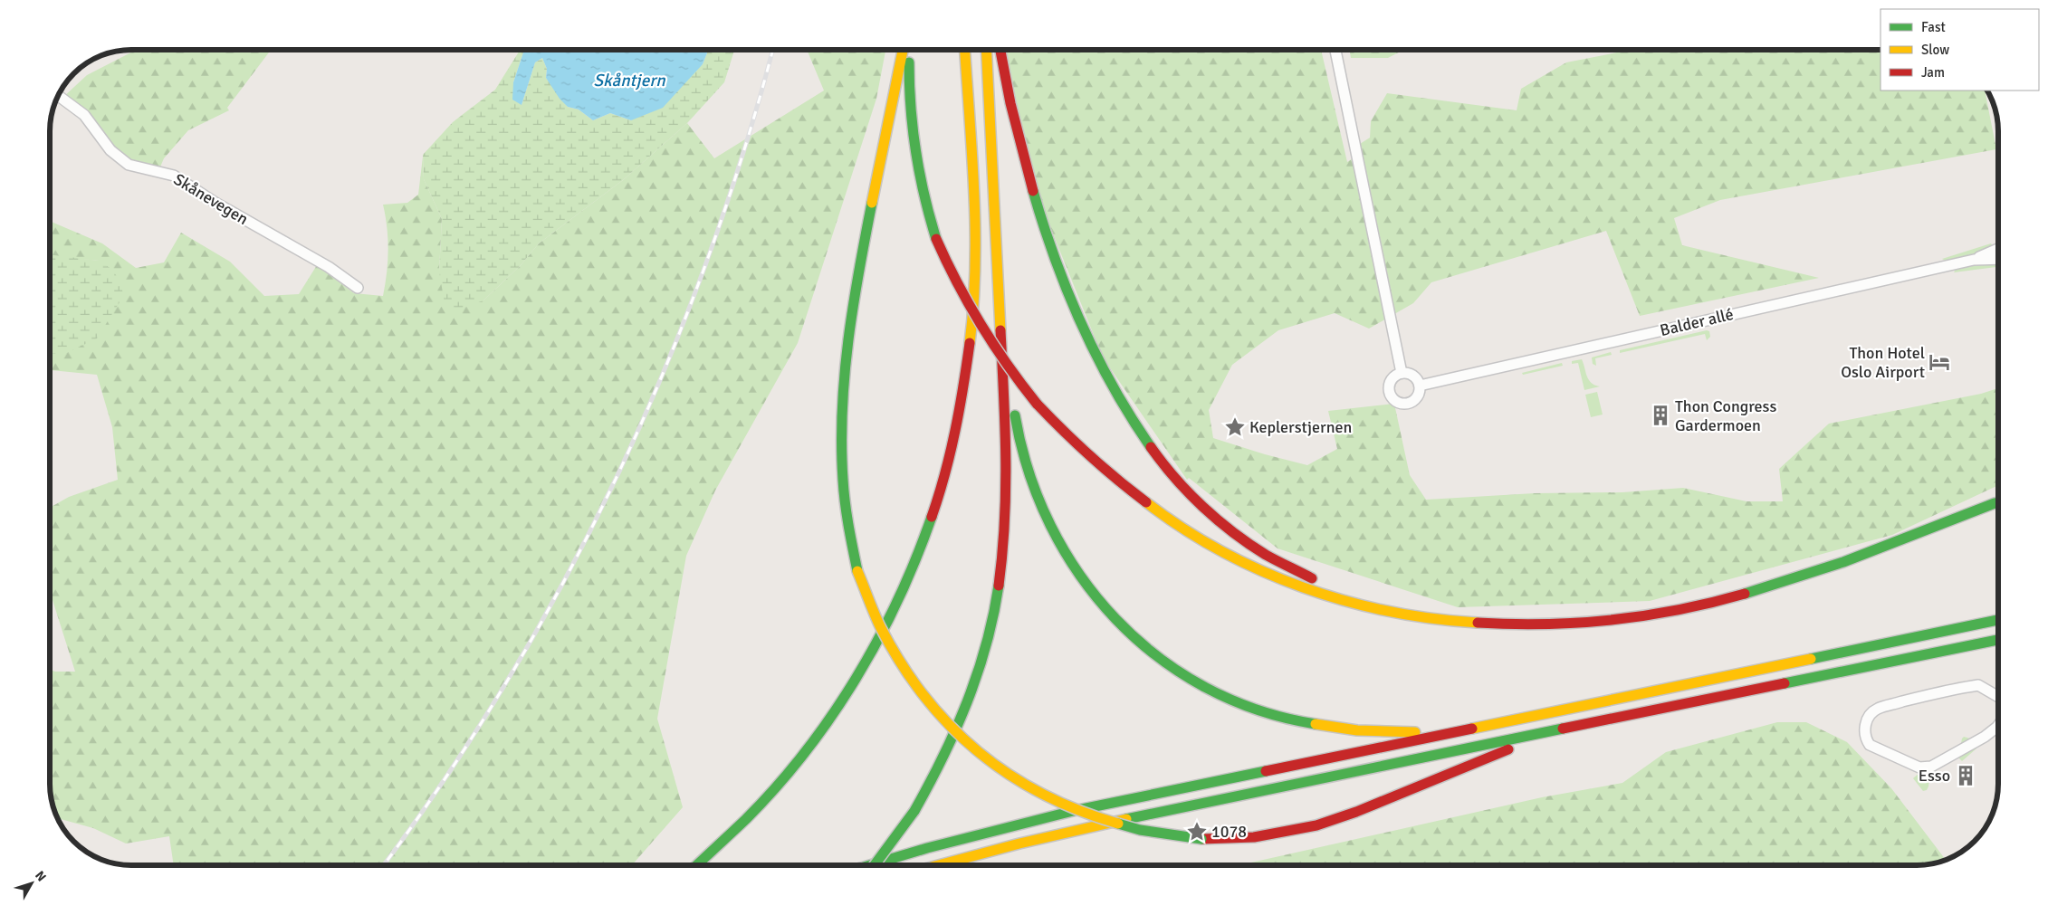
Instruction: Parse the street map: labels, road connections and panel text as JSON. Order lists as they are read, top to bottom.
{
  "streets": {
    "street": ["Skånevegen", "Balder allé"]
  },
  "water": ["Skåntjern"],
  "places": {
    "hotel": ["Thon Hotel Oslo Airport"],
    "building": ["Thon Congress Gardermoen", "Esso"],
    "place": ["Keplerstjernen", "1078"]
  },
  "legend": ["Fast", "Slow", "Jam"],
  "north": "top right"
}
